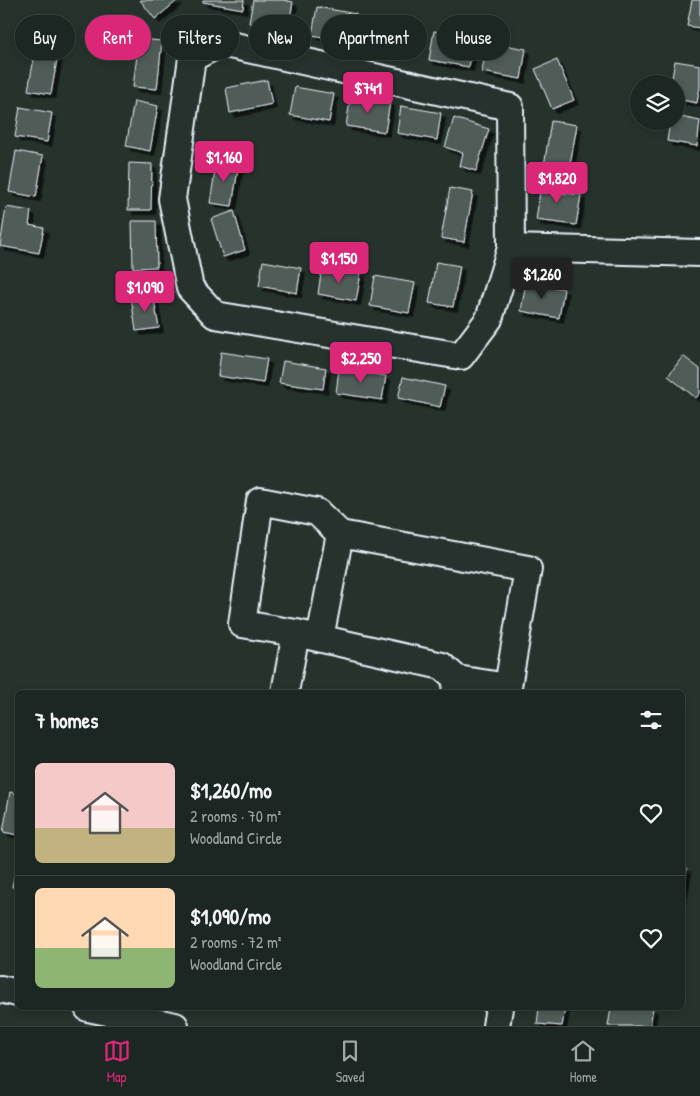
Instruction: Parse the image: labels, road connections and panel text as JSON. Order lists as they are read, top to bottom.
{
  "page": {
    "chip": [
      "Buy",
      "Rent",
      "Filters",
      "New",
      "Apartment",
      "House"
    ],
    "price": [
      "$741",
      "$1,160",
      "$1,820",
      "$1,150",
      "$1,260",
      "$1,090",
      "$2,250"
    ],
    "heading": "7 homes",
    "list": [
      {
        "name": "$1,260/mo",
        "note": "2 rooms · 70 m² · Woodland Circle"
      },
      {
        "name": "$1,090/mo",
        "note": "2 rooms · 72 m² · Woodland Circle"
      }
    ],
    "tabs": ["Map", "Saved", "Home"]
  }
}
